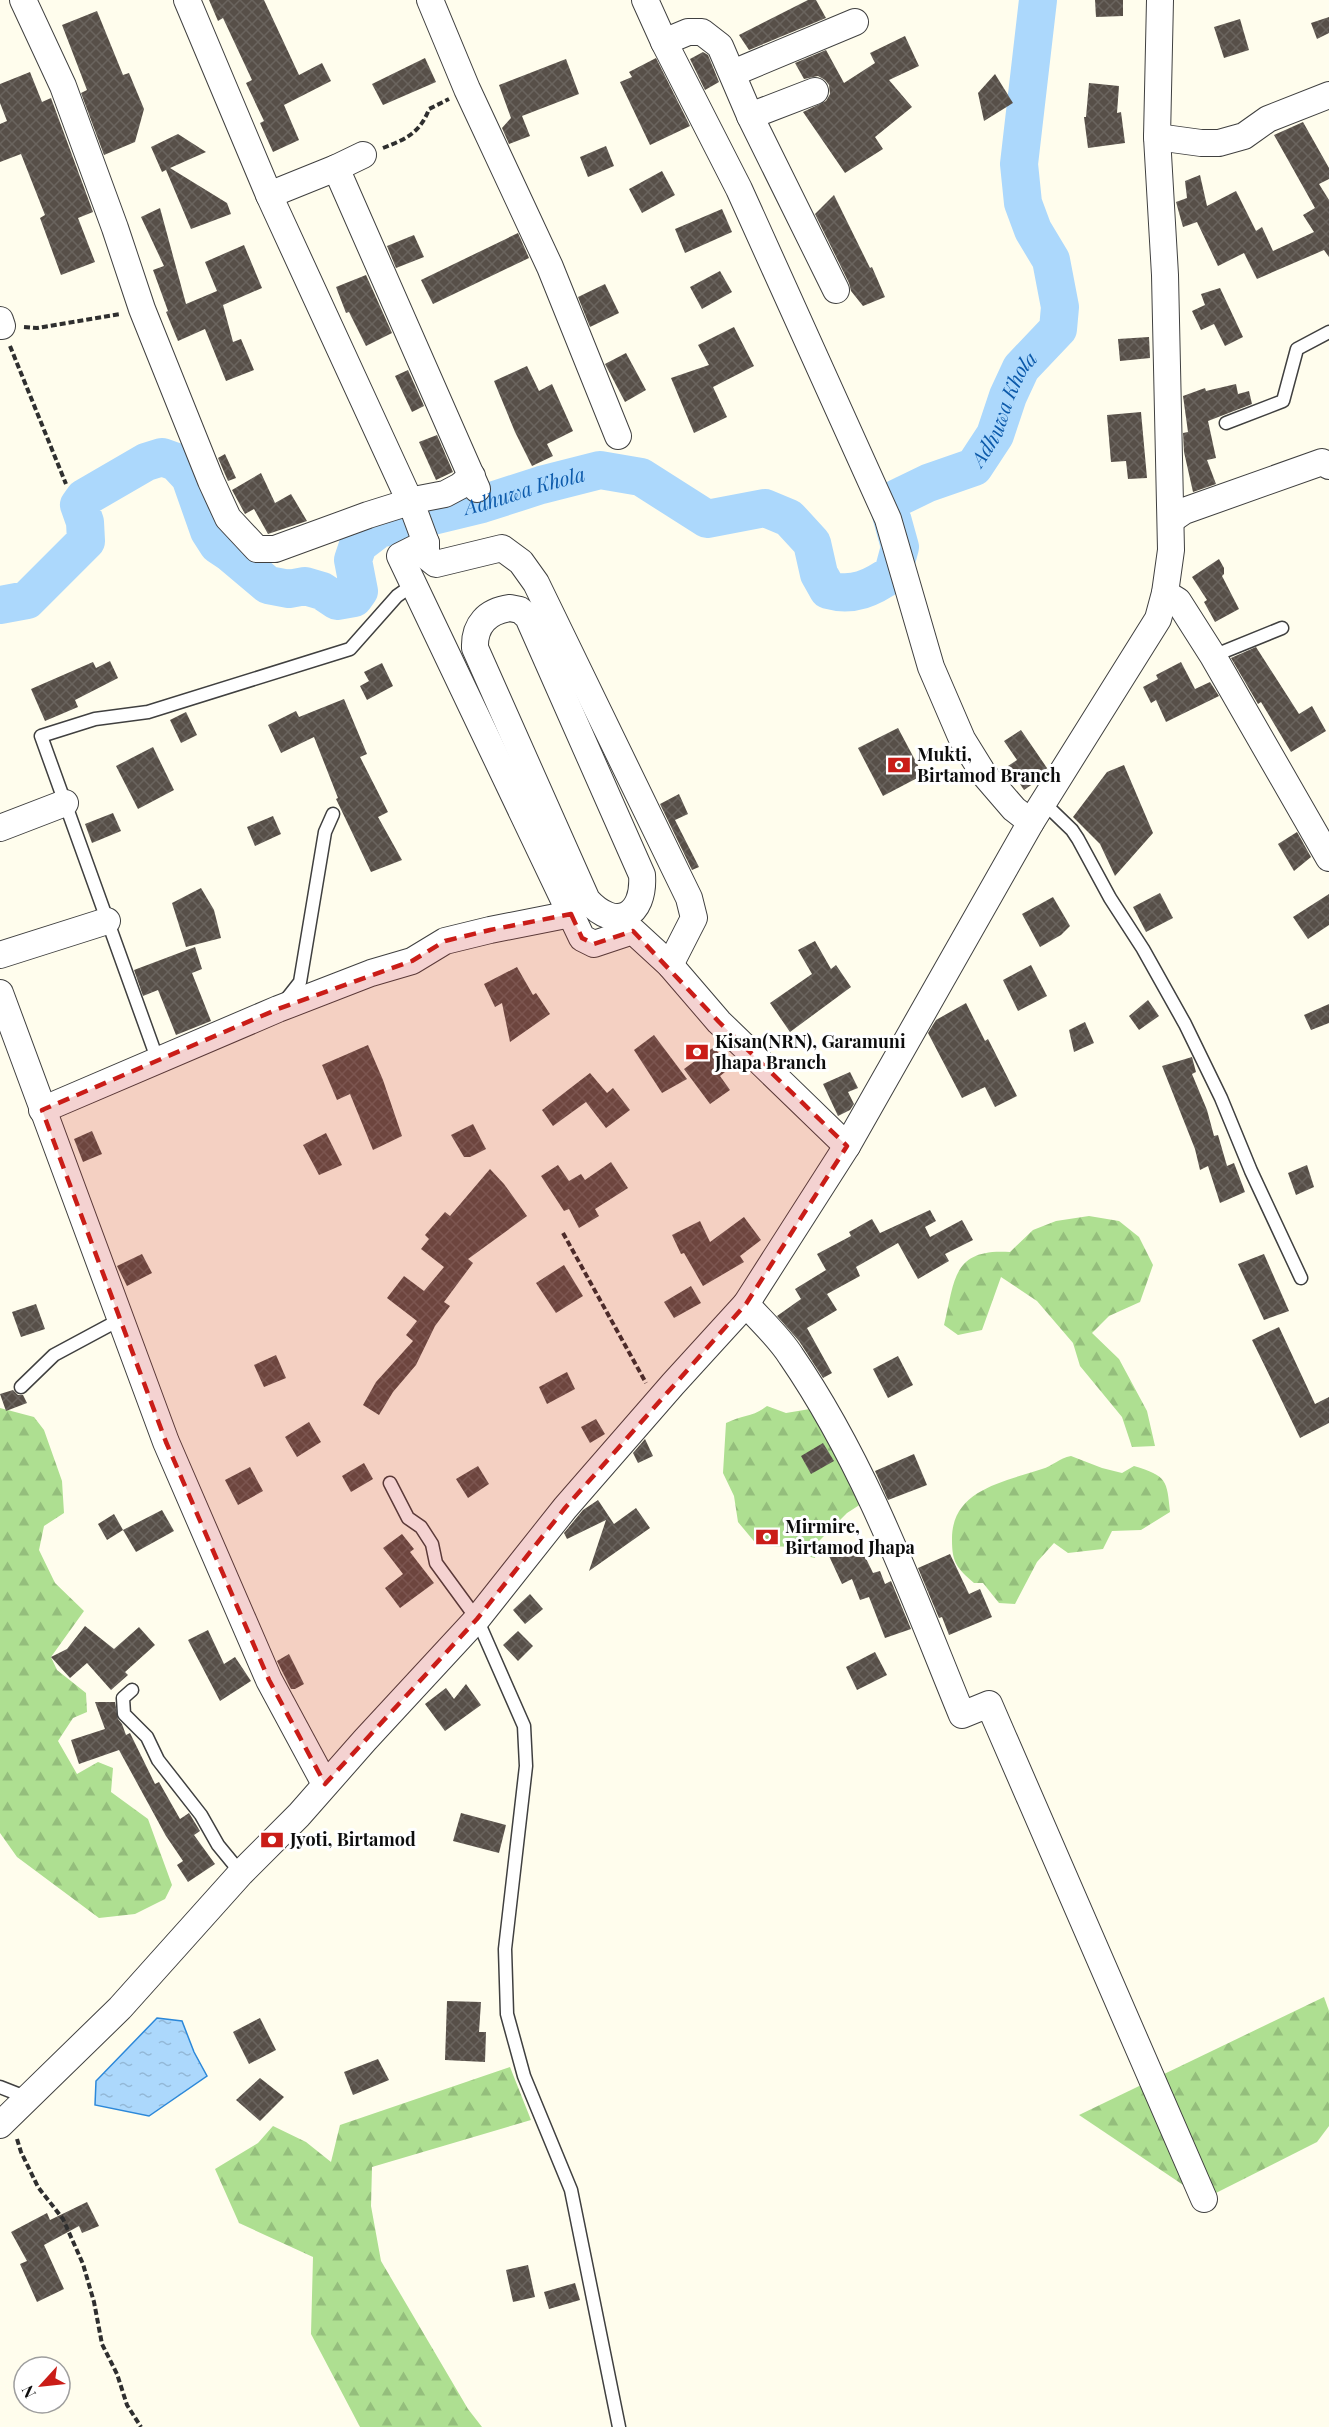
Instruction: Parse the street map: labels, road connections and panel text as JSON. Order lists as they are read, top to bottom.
{
  "water": ["Adhuwa Khola"],
  "places": {
    "bank": [
      "Mukti, Birtamod Branch",
      "Kisan(NRN), Garamuni Jhapa Branch",
      "Mirmire, Birtamod Jhapa",
      "Jyoti, Birtamod"
    ]
  },
  "north": "bottom left"
}
